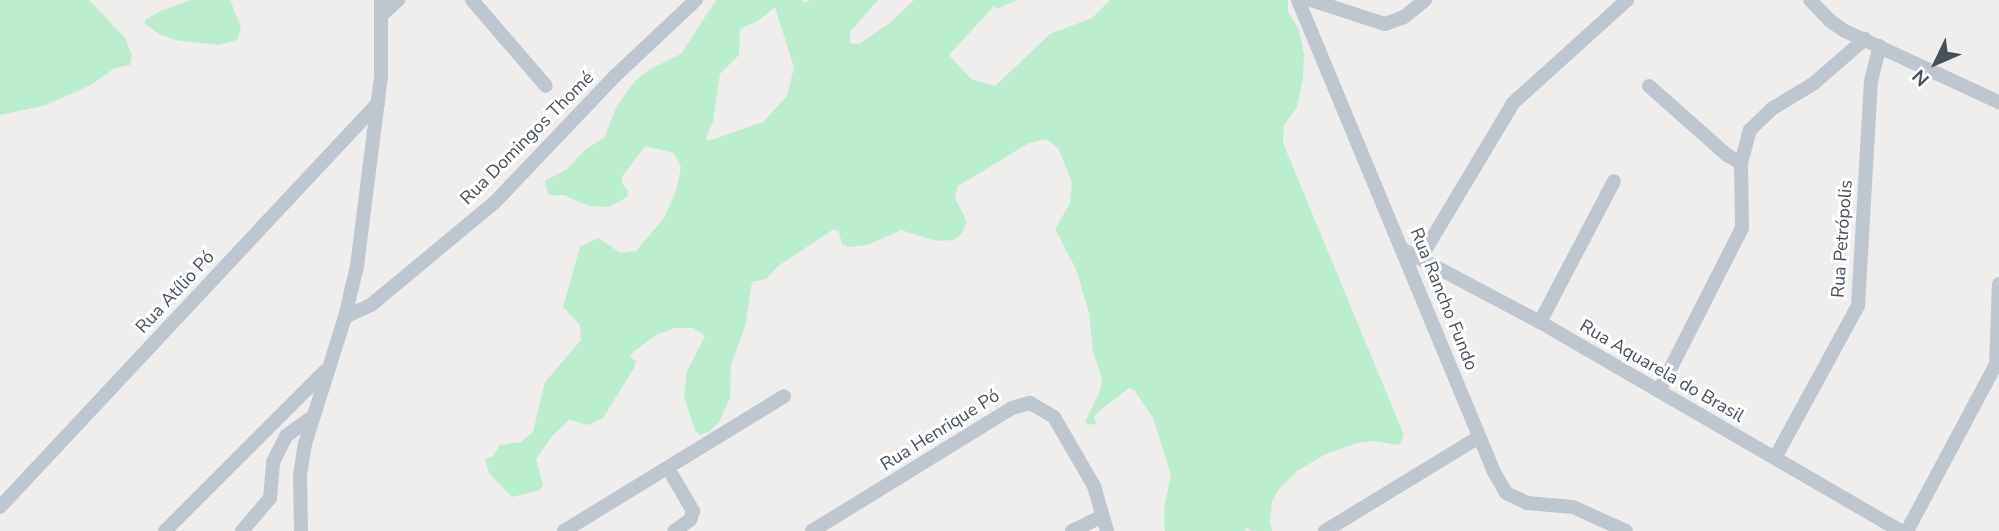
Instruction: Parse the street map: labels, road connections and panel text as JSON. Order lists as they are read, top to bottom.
{
  "streets": {
    "street": [
      "Rua Domingos Thomé",
      "Rua Petrópolis",
      "Rua Atílio Pó",
      "Rua Rancho Fundo",
      "Rua Aquarela do Brasil",
      "Rua Henrique Pó"
    ]
  },
  "crossings": [
    ["Rua Petrópolis", "Rua Aquarela do Brasil"],
    ["Rua Rancho Fundo", "Rua Aquarela do Brasil"]
  ],
  "north": "bottom left"
}
